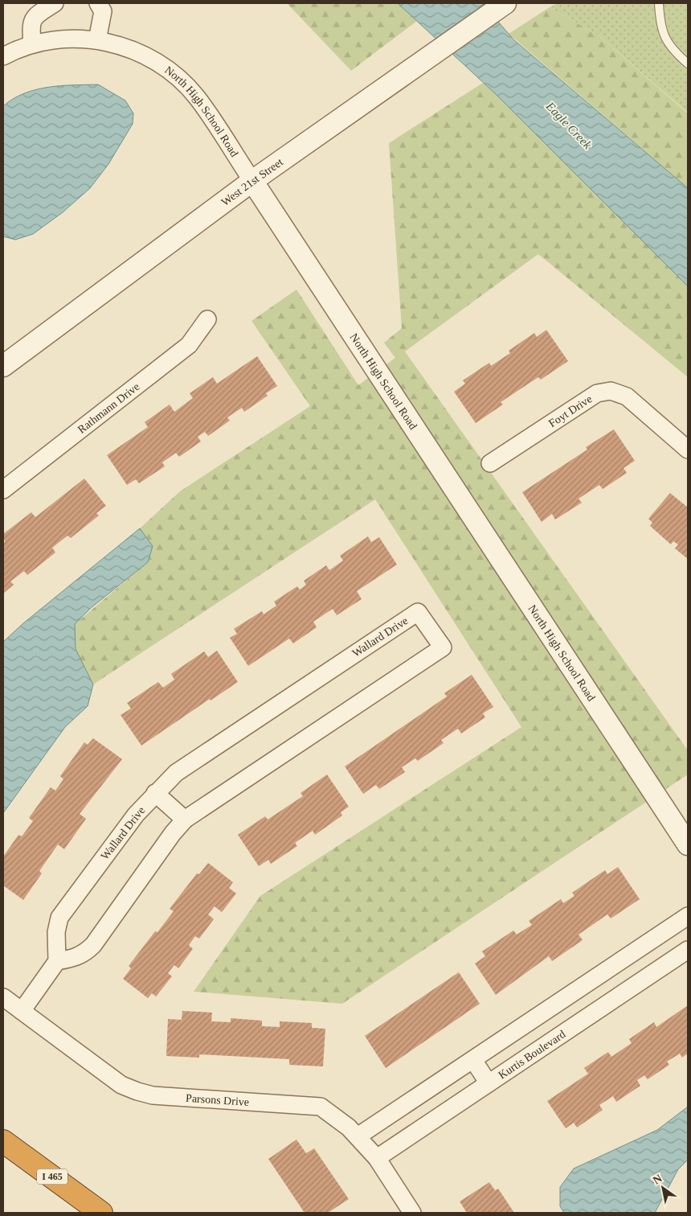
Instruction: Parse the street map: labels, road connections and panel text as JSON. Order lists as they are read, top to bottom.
{
  "streets": {
    "highway": ["I 465"],
    "street": [
      "North High School Road",
      "West 21st Street",
      "Rathmann Drive",
      "Foyt Drive",
      "Wallard Drive",
      "Kurtis Boulevard",
      "Parsons Drive"
    ]
  },
  "crossings": [
    ["North High School Road", "West 21st Street"],
    ["Kurtis Boulevard", "Parsons Drive"]
  ],
  "water": ["Eagle Creek"],
  "north": "top left"
}
